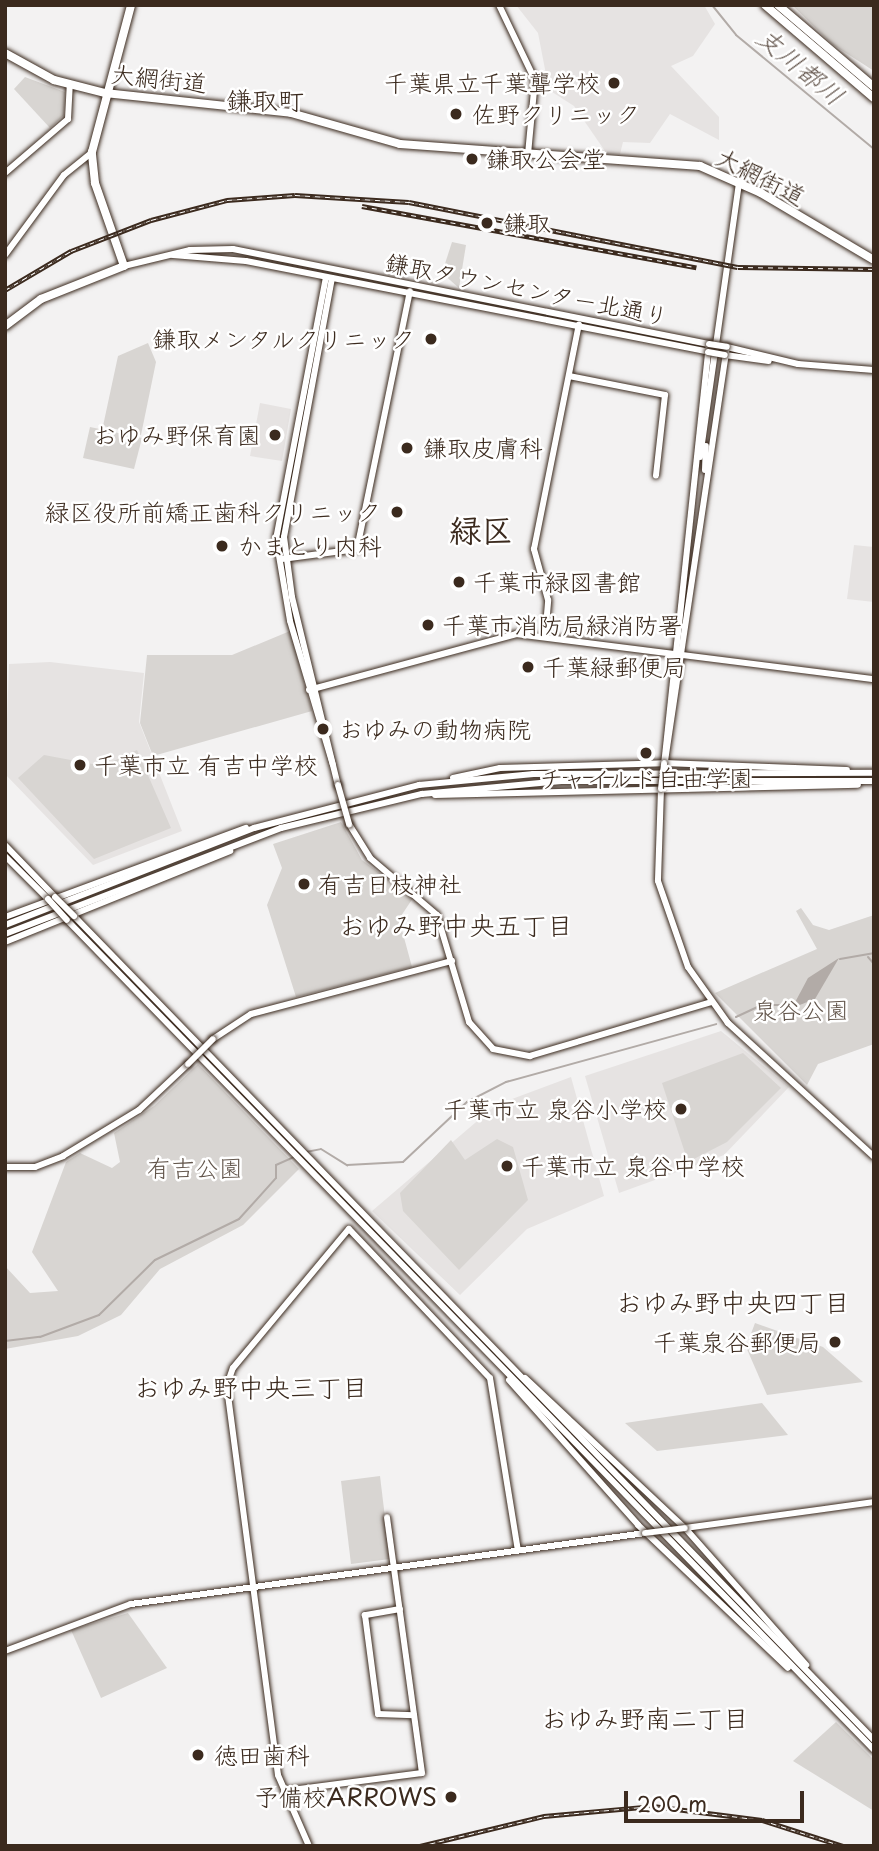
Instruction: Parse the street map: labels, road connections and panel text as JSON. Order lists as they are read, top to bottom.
{
  "streets": {
    "main road": ["大網街道", "鎌取タウンセンター北通り"]
  },
  "districts": [
    "鎌取町",
    "緑区",
    "おゆみ野中央五丁目",
    "おゆみ野中央四丁目",
    "おゆみ野中央三丁目",
    "おゆみ野南二丁目"
  ],
  "water": ["支川都川"],
  "parks": ["泉谷公園", "有吉公園"],
  "places": [
    "千葉県立千葉聾学校",
    "佐野クリニック",
    "鎌取公会堂",
    "鎌取",
    "鎌取メンタルクリニック",
    "おゆみ野保育園",
    "鎌取皮膚科",
    "緑区役所前矯正歯科クリニック",
    "かまとり内科",
    "千葉市緑図書館",
    "千葉市消防局緑消防署",
    "千葉緑郵便局",
    "おゆみの動物病院",
    "チャイルド自由学園",
    "千葉市立 有吉中学校",
    "有吉日枝神社",
    "千葉市立 泉谷小学校",
    "千葉市立 泉谷中学校",
    "千葉泉谷郵便局",
    "徳田歯科",
    "予備校ARROWS"
  ],
  "scale_bar": "200 m"
}
